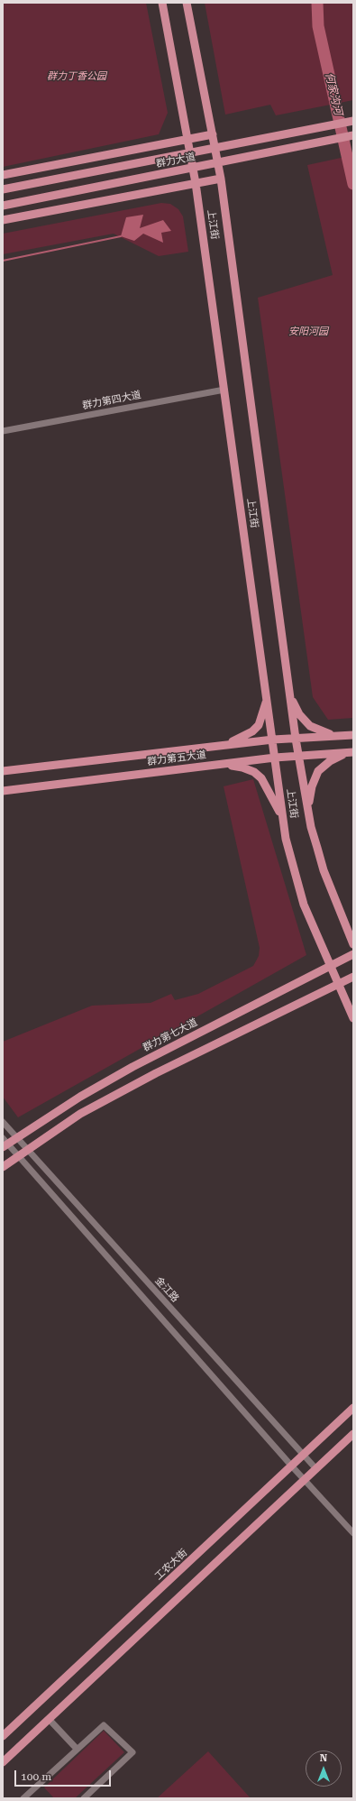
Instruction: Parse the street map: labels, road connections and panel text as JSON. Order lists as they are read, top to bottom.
{
  "streets": {
    "main road": [
      "群力大道",
      "上江街",
      "群力第五大道",
      "群力第七大道",
      "工农大街"
    ],
    "street": ["群力第四大道", "金江路"]
  },
  "crossings": [
    ["上江街", "群力第四大道"],
    ["上江街", "群力第五大道"],
    ["上江街", "群力第七大道"],
    ["群力第七大道", "金江路"],
    ["金江路", "工农大街"]
  ],
  "water": ["何家沟河"],
  "parks": ["群力丁香公园", "安阳河园"],
  "scale_bar": "100 m",
  "north": "top"
}
